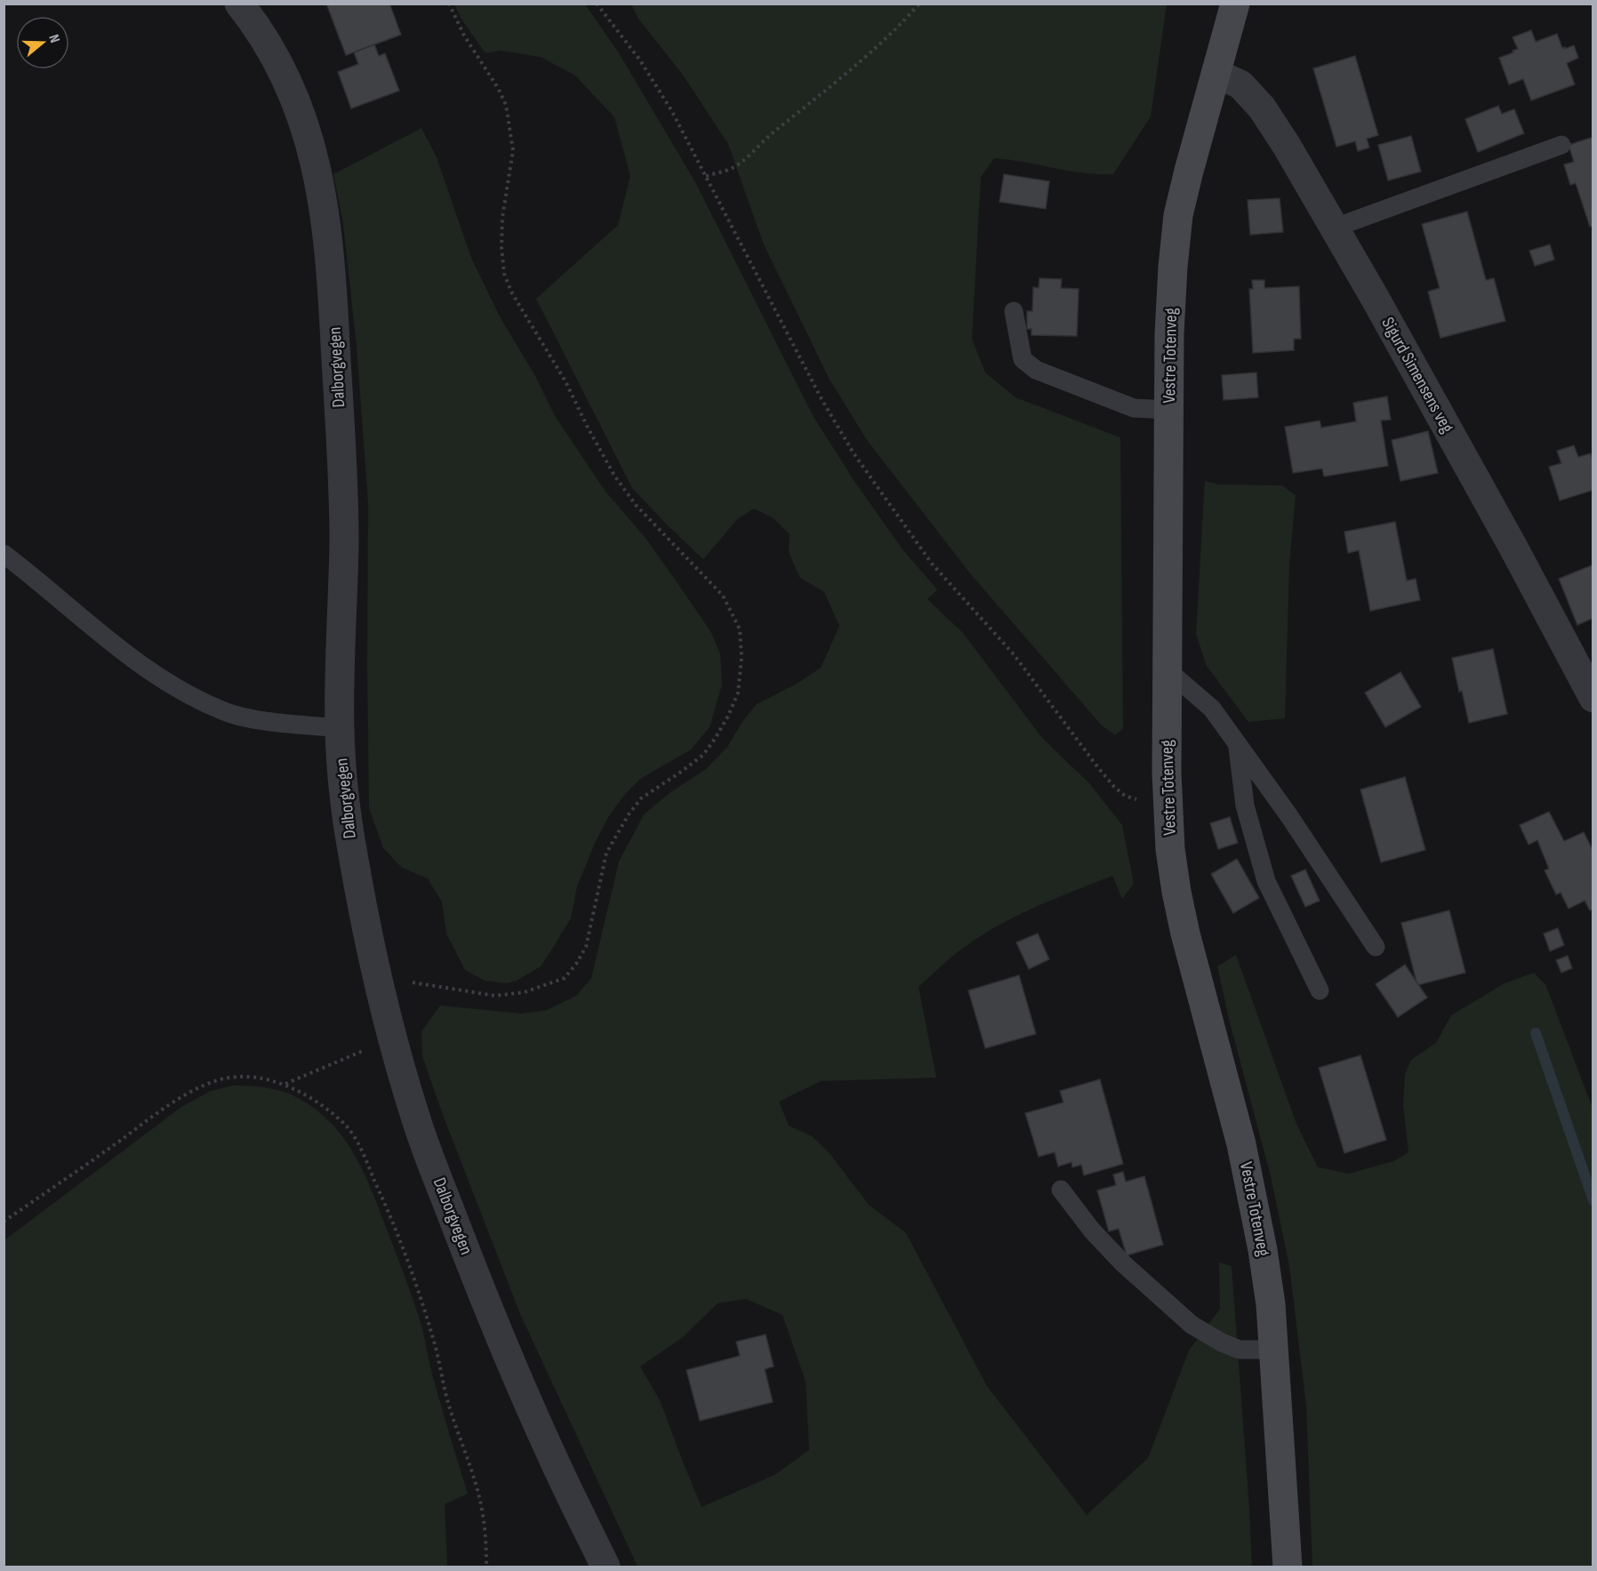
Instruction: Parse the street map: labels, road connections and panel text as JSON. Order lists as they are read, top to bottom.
{
  "streets": {
    "street": ["Vestre Totenveg", "Dalborgvegen", "Sigurd Simensens veg"]
  },
  "crossings": [
    ["Vestre Totenveg", "Sigurd Simensens veg"]
  ],
  "north": "right"
}
